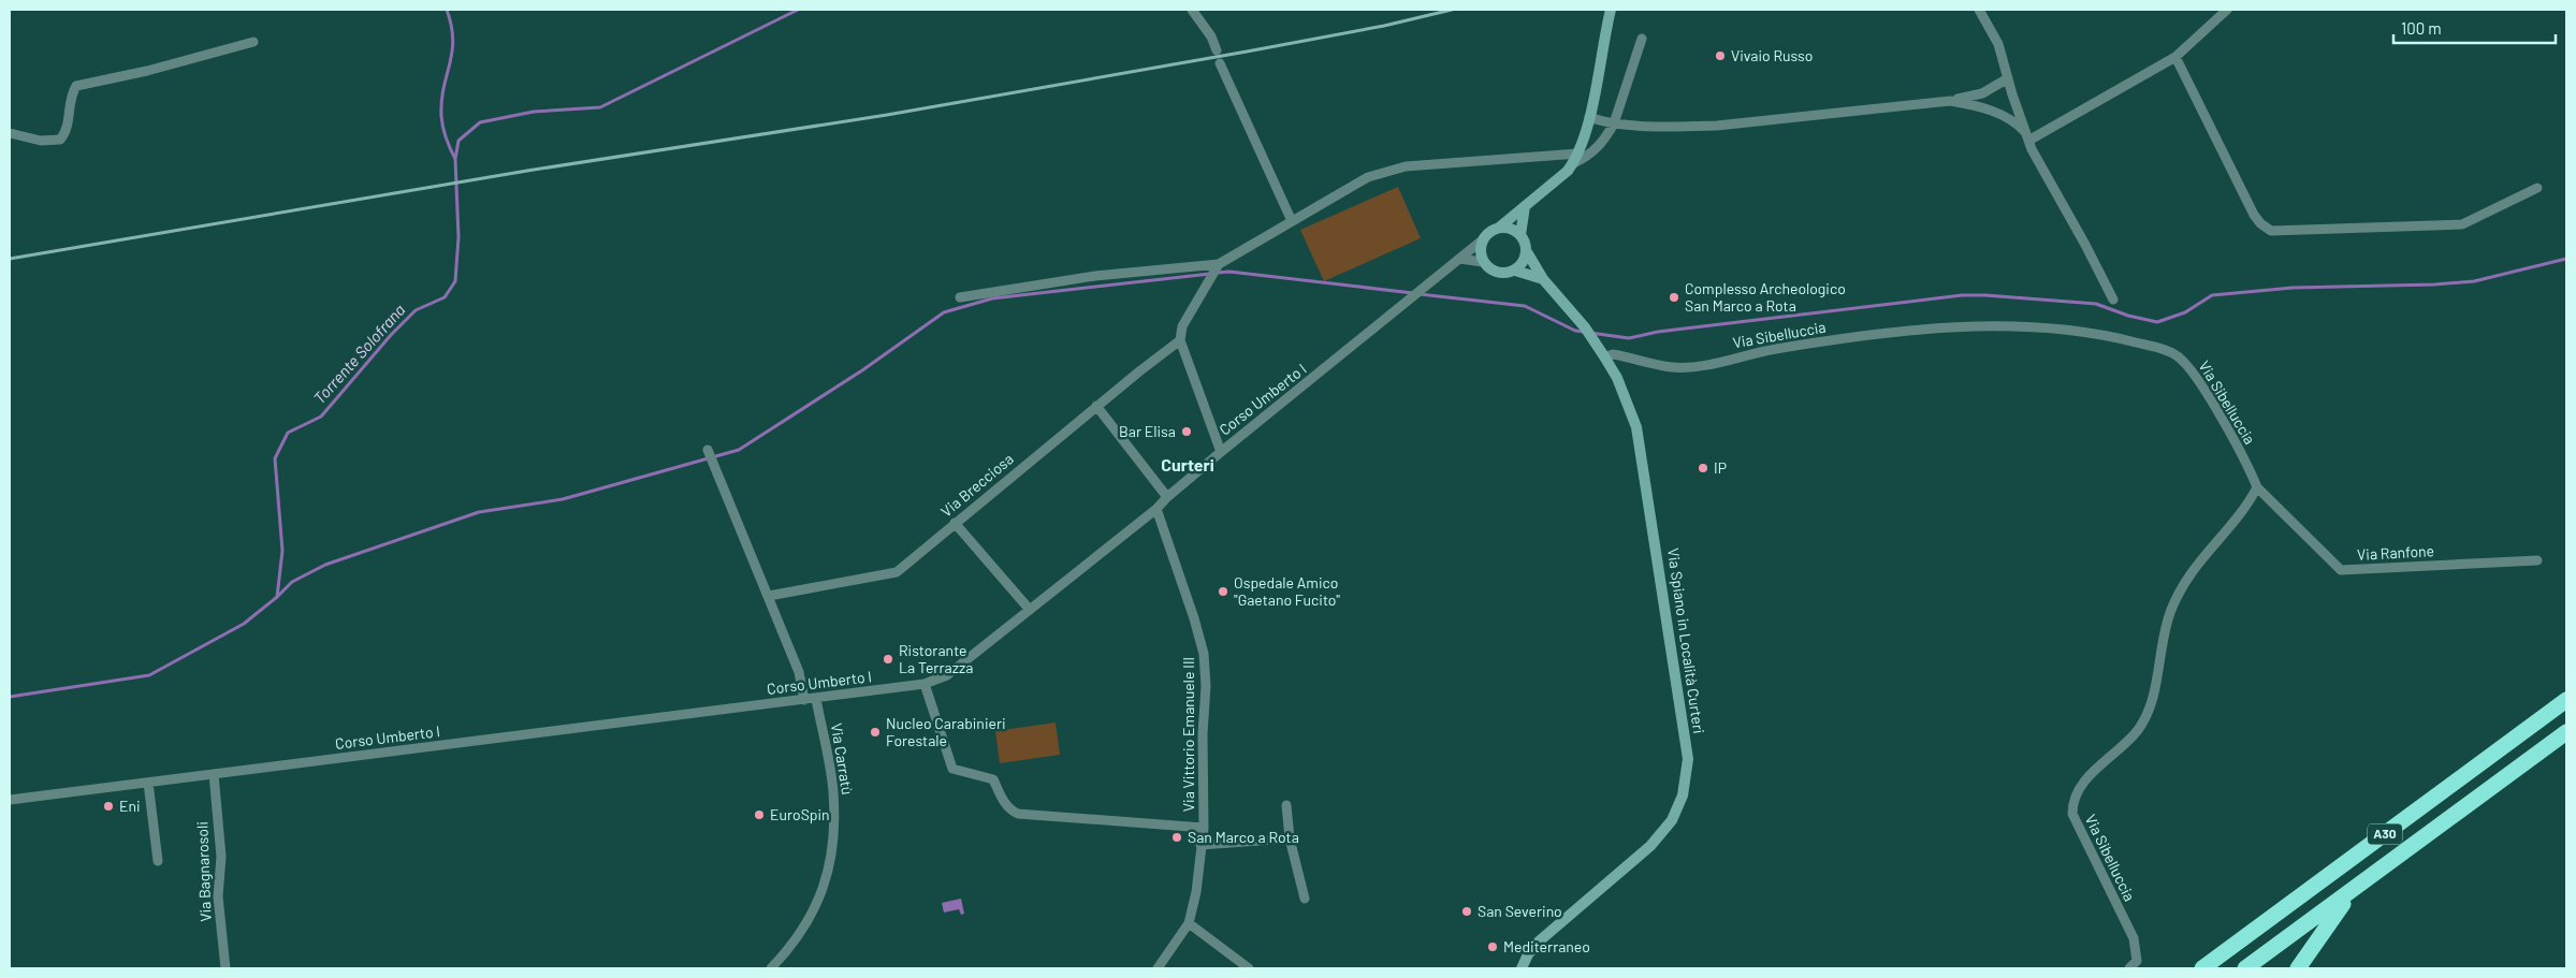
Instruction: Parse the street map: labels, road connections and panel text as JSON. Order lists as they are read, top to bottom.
{
  "streets": {
    "highway": ["A30"],
    "main road": ["Via Spiano in Località Curteri"],
    "street": [
      "Via Sibelluccia",
      "Corso Umberto I",
      "Via Brecciosa",
      "Via Ranfone",
      "Via Vittorio Emanuele III",
      "Via Carratù",
      "Via Bagnarosoli"
    ]
  },
  "crossings": [
    ["Via Sibelluccia", "Via Ranfone"],
    ["Via Sibelluccia", "Via Spiano in Località Curteri"],
    ["Corso Umberto I", "Via Spiano in Località Curteri"],
    ["Corso Umberto I", "Via Vittorio Emanuele III"],
    ["Corso Umberto I", "Via Carratù"],
    ["Corso Umberto I", "Via Bagnarosoli"]
  ],
  "districts": ["Curteri"],
  "water": ["Torrente Solofrana"],
  "places": [
    "Vivaio Russo",
    "Complesso Archeologico San Marco a Rota",
    "Bar Elisa",
    "IP",
    "Ospedale Amico \"Gaetano Fucito\"",
    "Ristorante La Terrazza",
    "Nucleo Carabinieri Forestale",
    "Eni",
    "EuroSpin",
    "San Marco a Rota",
    "San Severino",
    "Mediterraneo"
  ],
  "scale_bar": "100 m"
}
